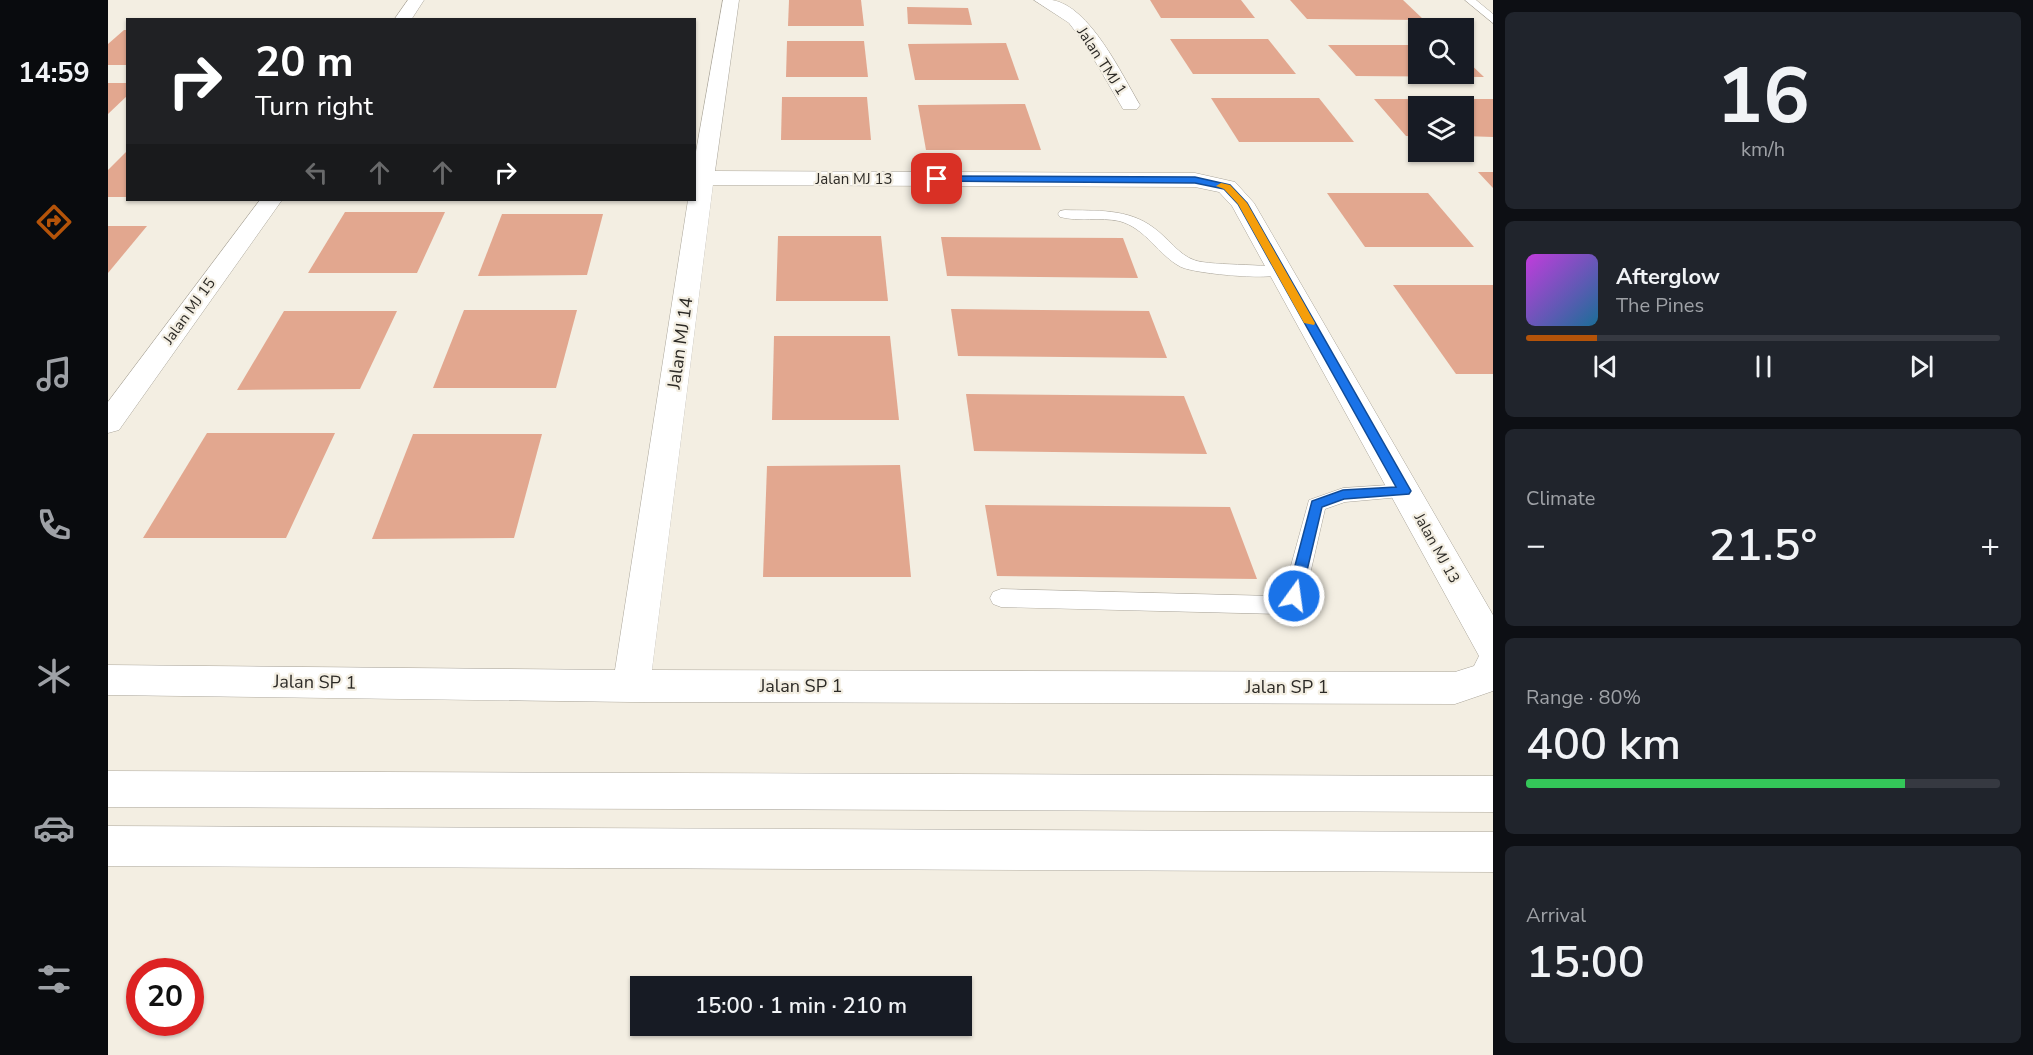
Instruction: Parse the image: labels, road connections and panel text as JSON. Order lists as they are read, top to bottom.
{
  "streets": {
    "street": [
      "Jalan TMJ 1",
      "Jalan MJ 13",
      "Jalan MJ 15",
      "Jalan MJ 14",
      "Jalan SP 1"
    ]
  },
  "crossings": [
    ["Jalan MJ 13", "Jalan MJ 14"],
    ["Jalan MJ 13", "Jalan SP 1"],
    ["Jalan MJ 14", "Jalan SP 1"]
  ],
  "page": {
    "tabs": "14:59",
    "tile": [
      ["16", "km/h"],
      "Climate",
      ["Range · 80%", "400 km"],
      ["Arrival", "15:00"]
    ],
    "turn": ["20 m", "Turn right"],
    "song": ["Afterglow", "The Pines"],
    "heat": ["−", "21.5°", "+"],
    "limit": "20",
    "trip": "15:00 · 1 min · 210 m"
  }
}
